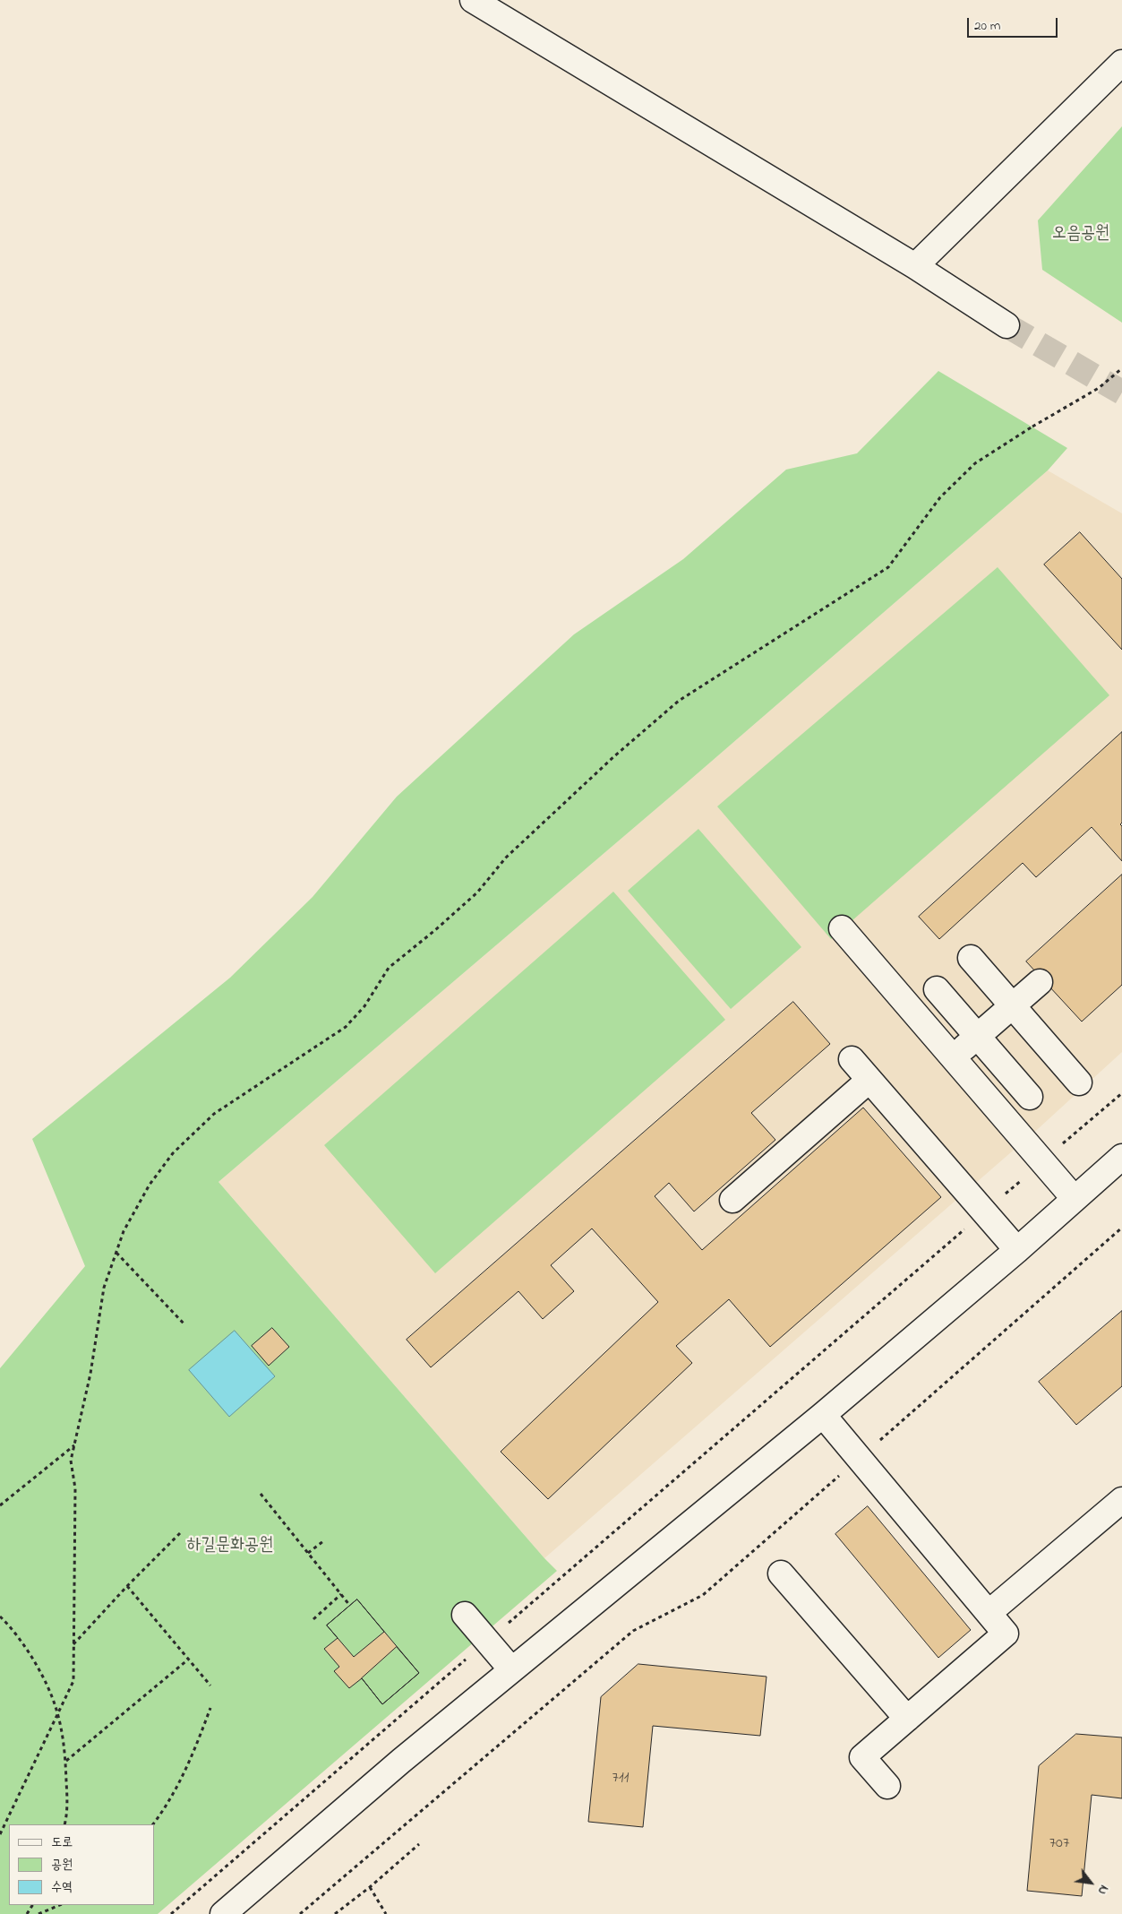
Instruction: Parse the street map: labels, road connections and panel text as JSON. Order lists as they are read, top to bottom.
{
  "parks": ["오음공원", "하길문화공원"],
  "house_numbers": ["711", "707"],
  "legend": ["도로", "공원", "수역"],
  "scale_bar": "20 m",
  "north": "bottom right"
}
